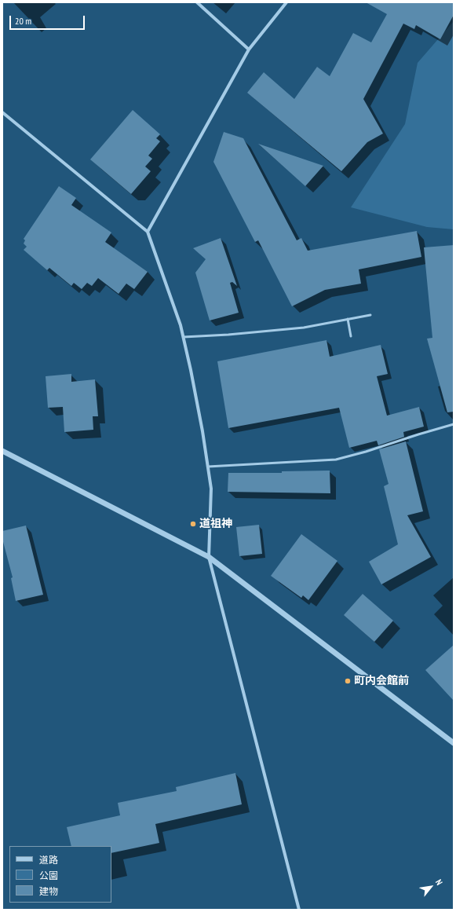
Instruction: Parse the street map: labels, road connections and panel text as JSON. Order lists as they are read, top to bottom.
{
  "places": ["道祖神", "町内会館前"],
  "legend": ["道路", "公園", "建物"],
  "scale_bar": "20 m",
  "north": "top right"
}
